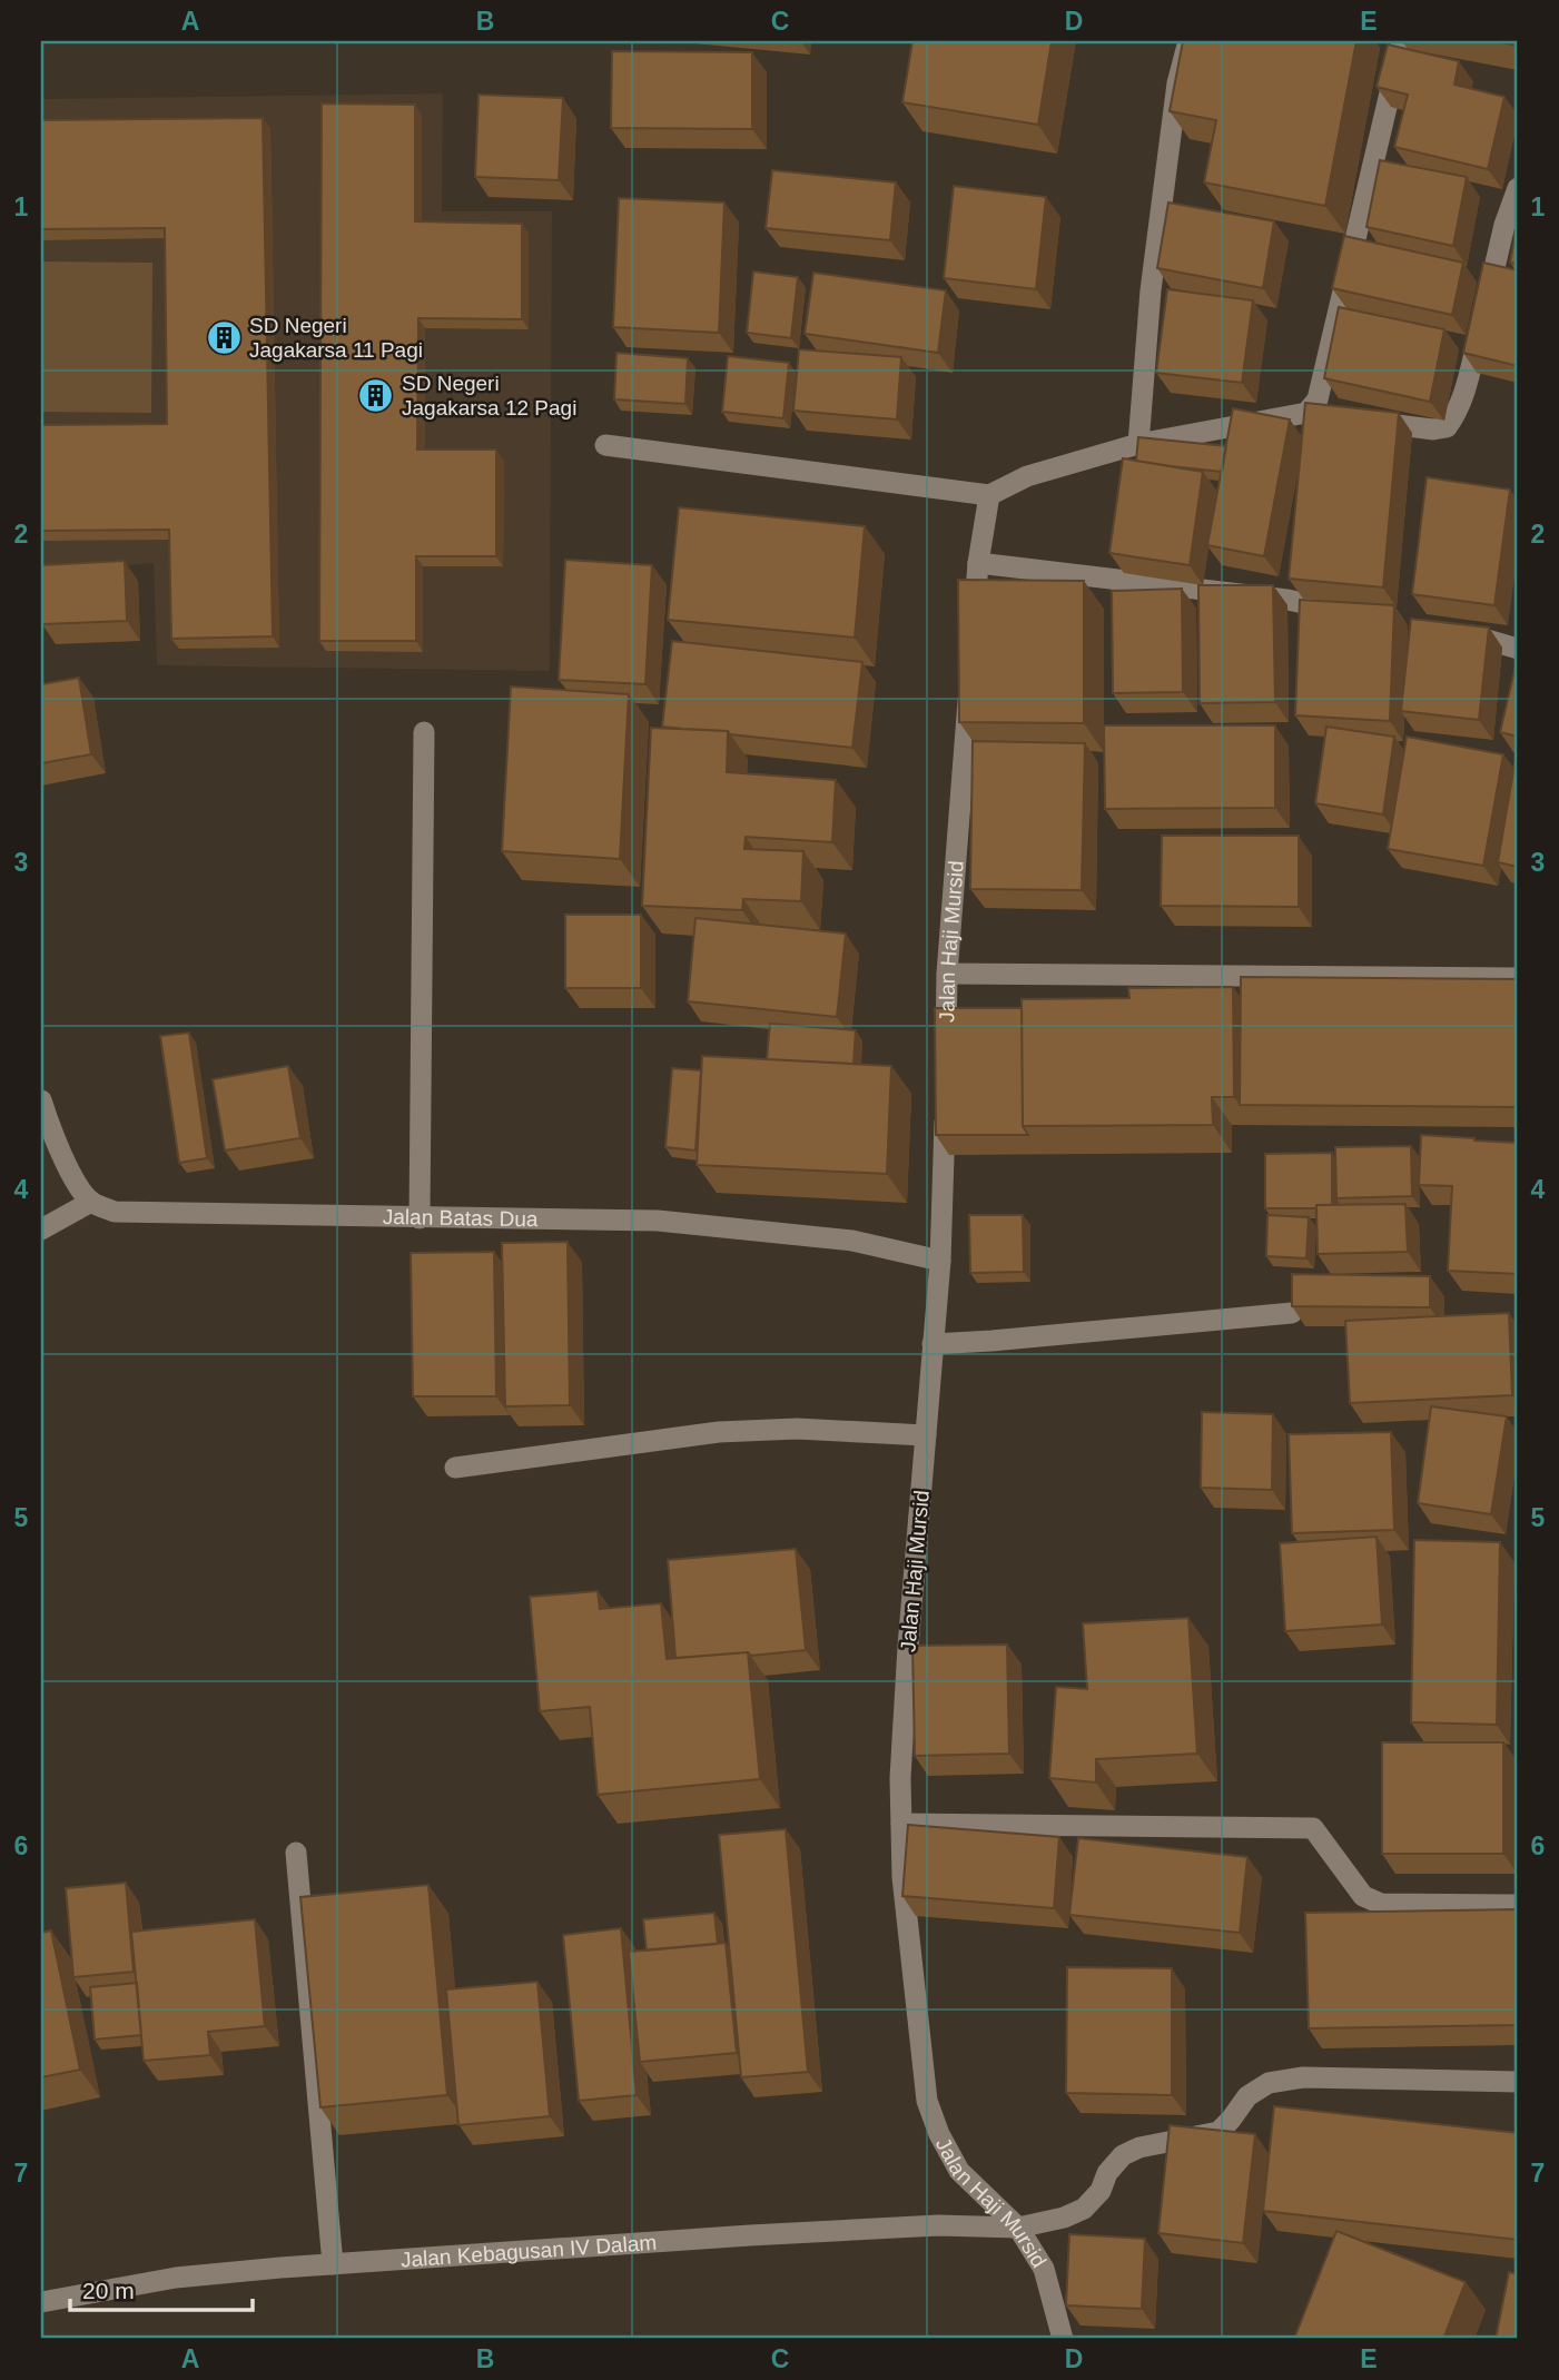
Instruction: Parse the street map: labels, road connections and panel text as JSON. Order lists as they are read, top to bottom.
{
  "streets": {
    "street": ["Jalan Haji Mursid", "Jalan Batas Dua", "Jalan Kebagusan IV Dalam"]
  },
  "crossings": [
    ["Jalan Haji Mursid", "Jalan Batas Dua"],
    ["Jalan Haji Mursid", "Jalan Kebagusan IV Dalam"]
  ],
  "places": {
    "building": ["SD Negeri Jagakarsa 11 Pagi", "SD Negeri Jagakarsa 12 Pagi"]
  },
  "scale_bar": "20 m",
  "grid": {
    "columns": [
      "A",
      "B",
      "C",
      "D",
      "E"
    ],
    "rows": [
      "1",
      "2",
      "3",
      "4",
      "5",
      "6",
      "7"
    ]
  }
}
